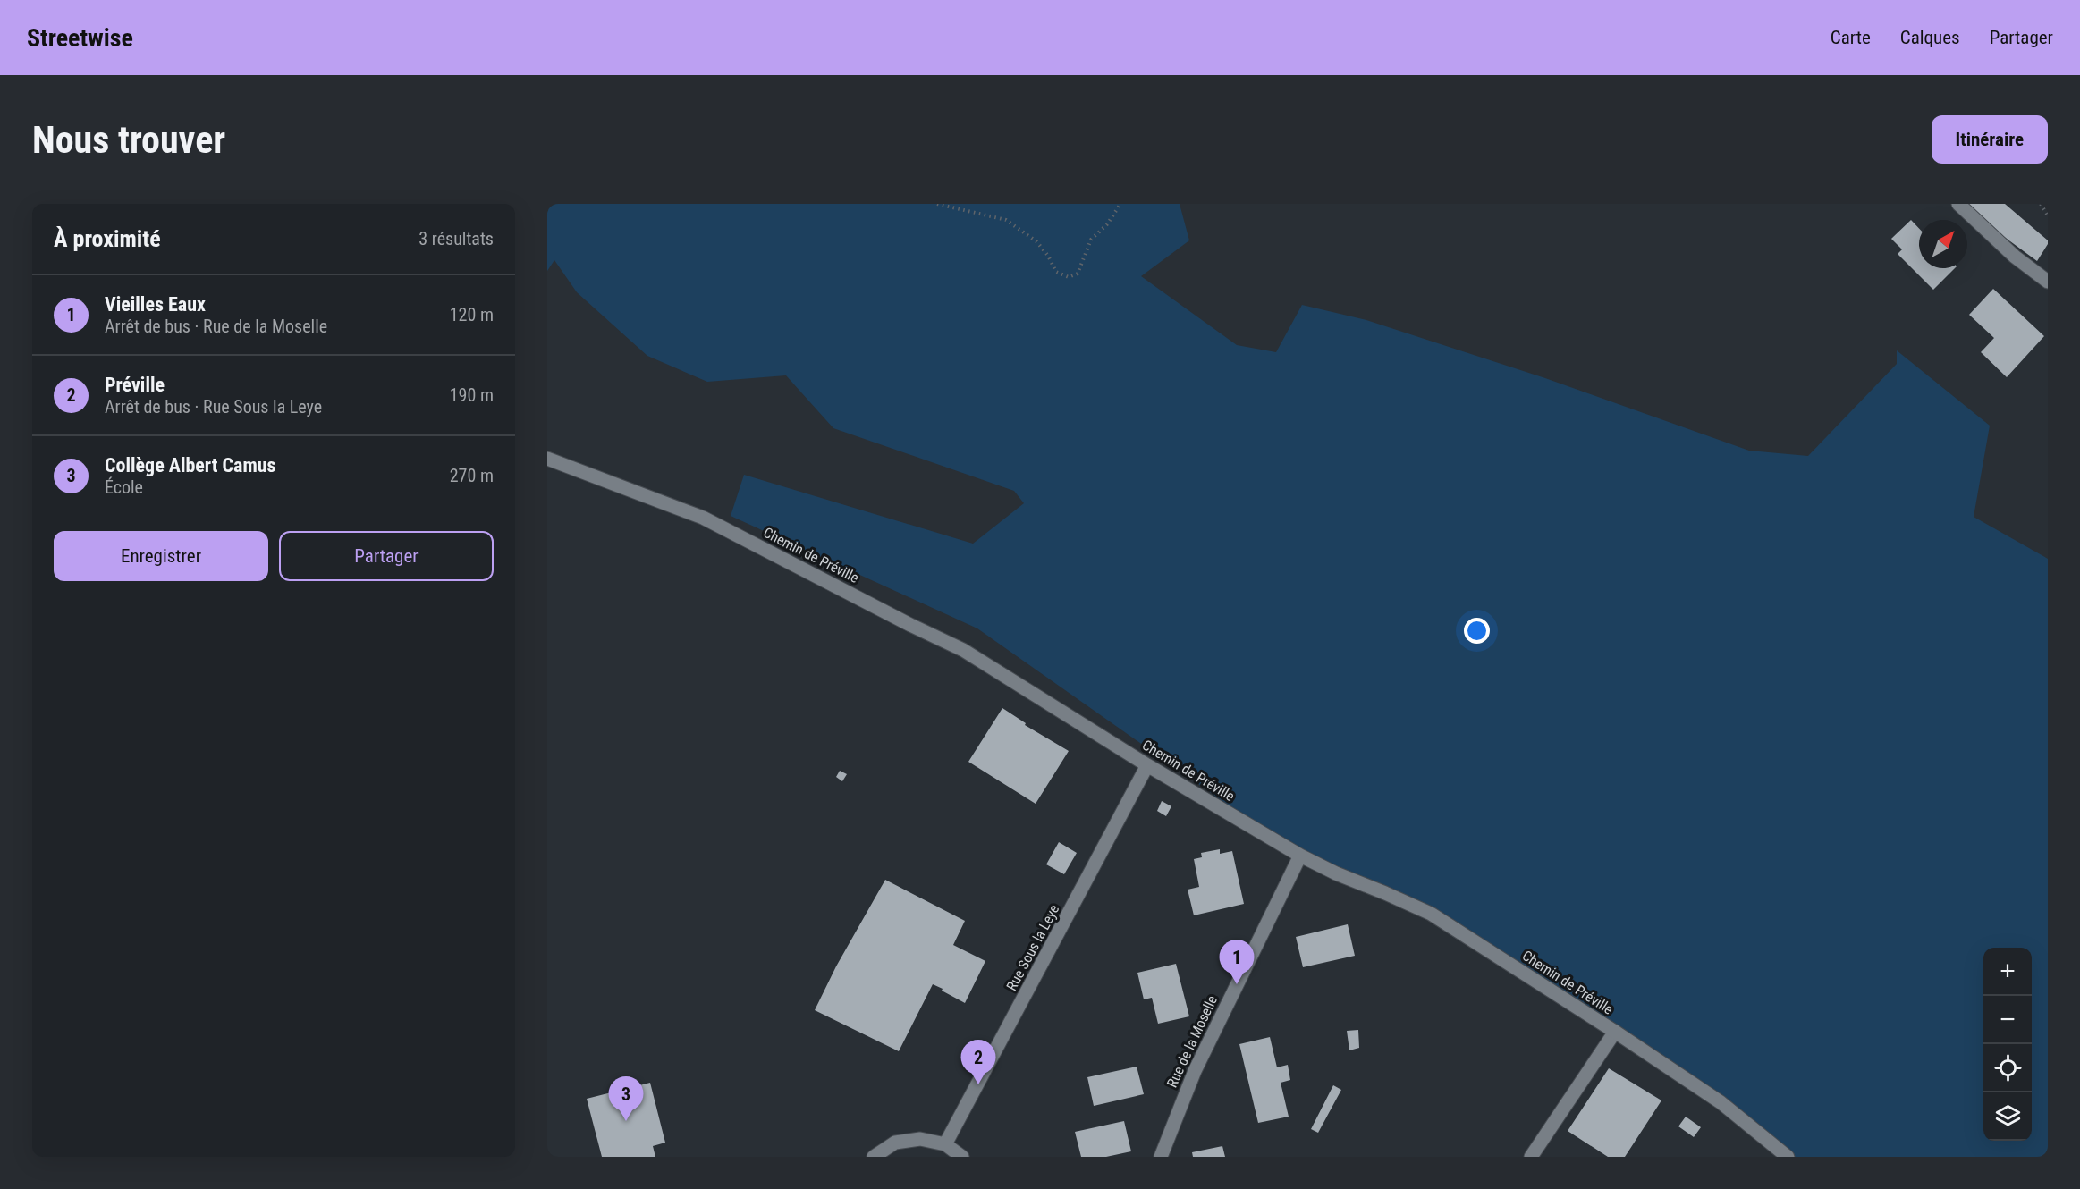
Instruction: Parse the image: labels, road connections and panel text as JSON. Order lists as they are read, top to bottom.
{
  "streets": {
    "street": ["Chemin de Préville", "Rue Sous la Leye", "Rue de la Moselle"]
  },
  "crossings": [
    ["Chemin de Préville", "Rue Sous la Leye"],
    ["Chemin de Préville", "Rue de la Moselle"]
  ],
  "north": "top right",
  "page": {
    "header": "Streetwise",
    "nav": ["Carte", "Calques", "Partager"],
    "buttons": [
      "Itinéraire",
      ["Enregistrer", "Partager"]
    ],
    "title": "Nous trouver",
    "heading": ["À proximité", "3 résultats"],
    "list": [
      {
        "mark": "1",
        "name": "Vieilles Eaux",
        "note": "Arrêt de bus · Rue de la Moselle",
        "value": "120 m"
      },
      {
        "mark": "2",
        "name": "Préville",
        "note": "Arrêt de bus · Rue Sous la Leye",
        "value": "190 m"
      },
      {
        "mark": "3",
        "name": "Collège Albert Camus",
        "note": "École",
        "value": "270 m"
      }
    ],
    "pins": ["1", "2", "3"],
    "map_buttons": ["+", "−"]
  }
}
